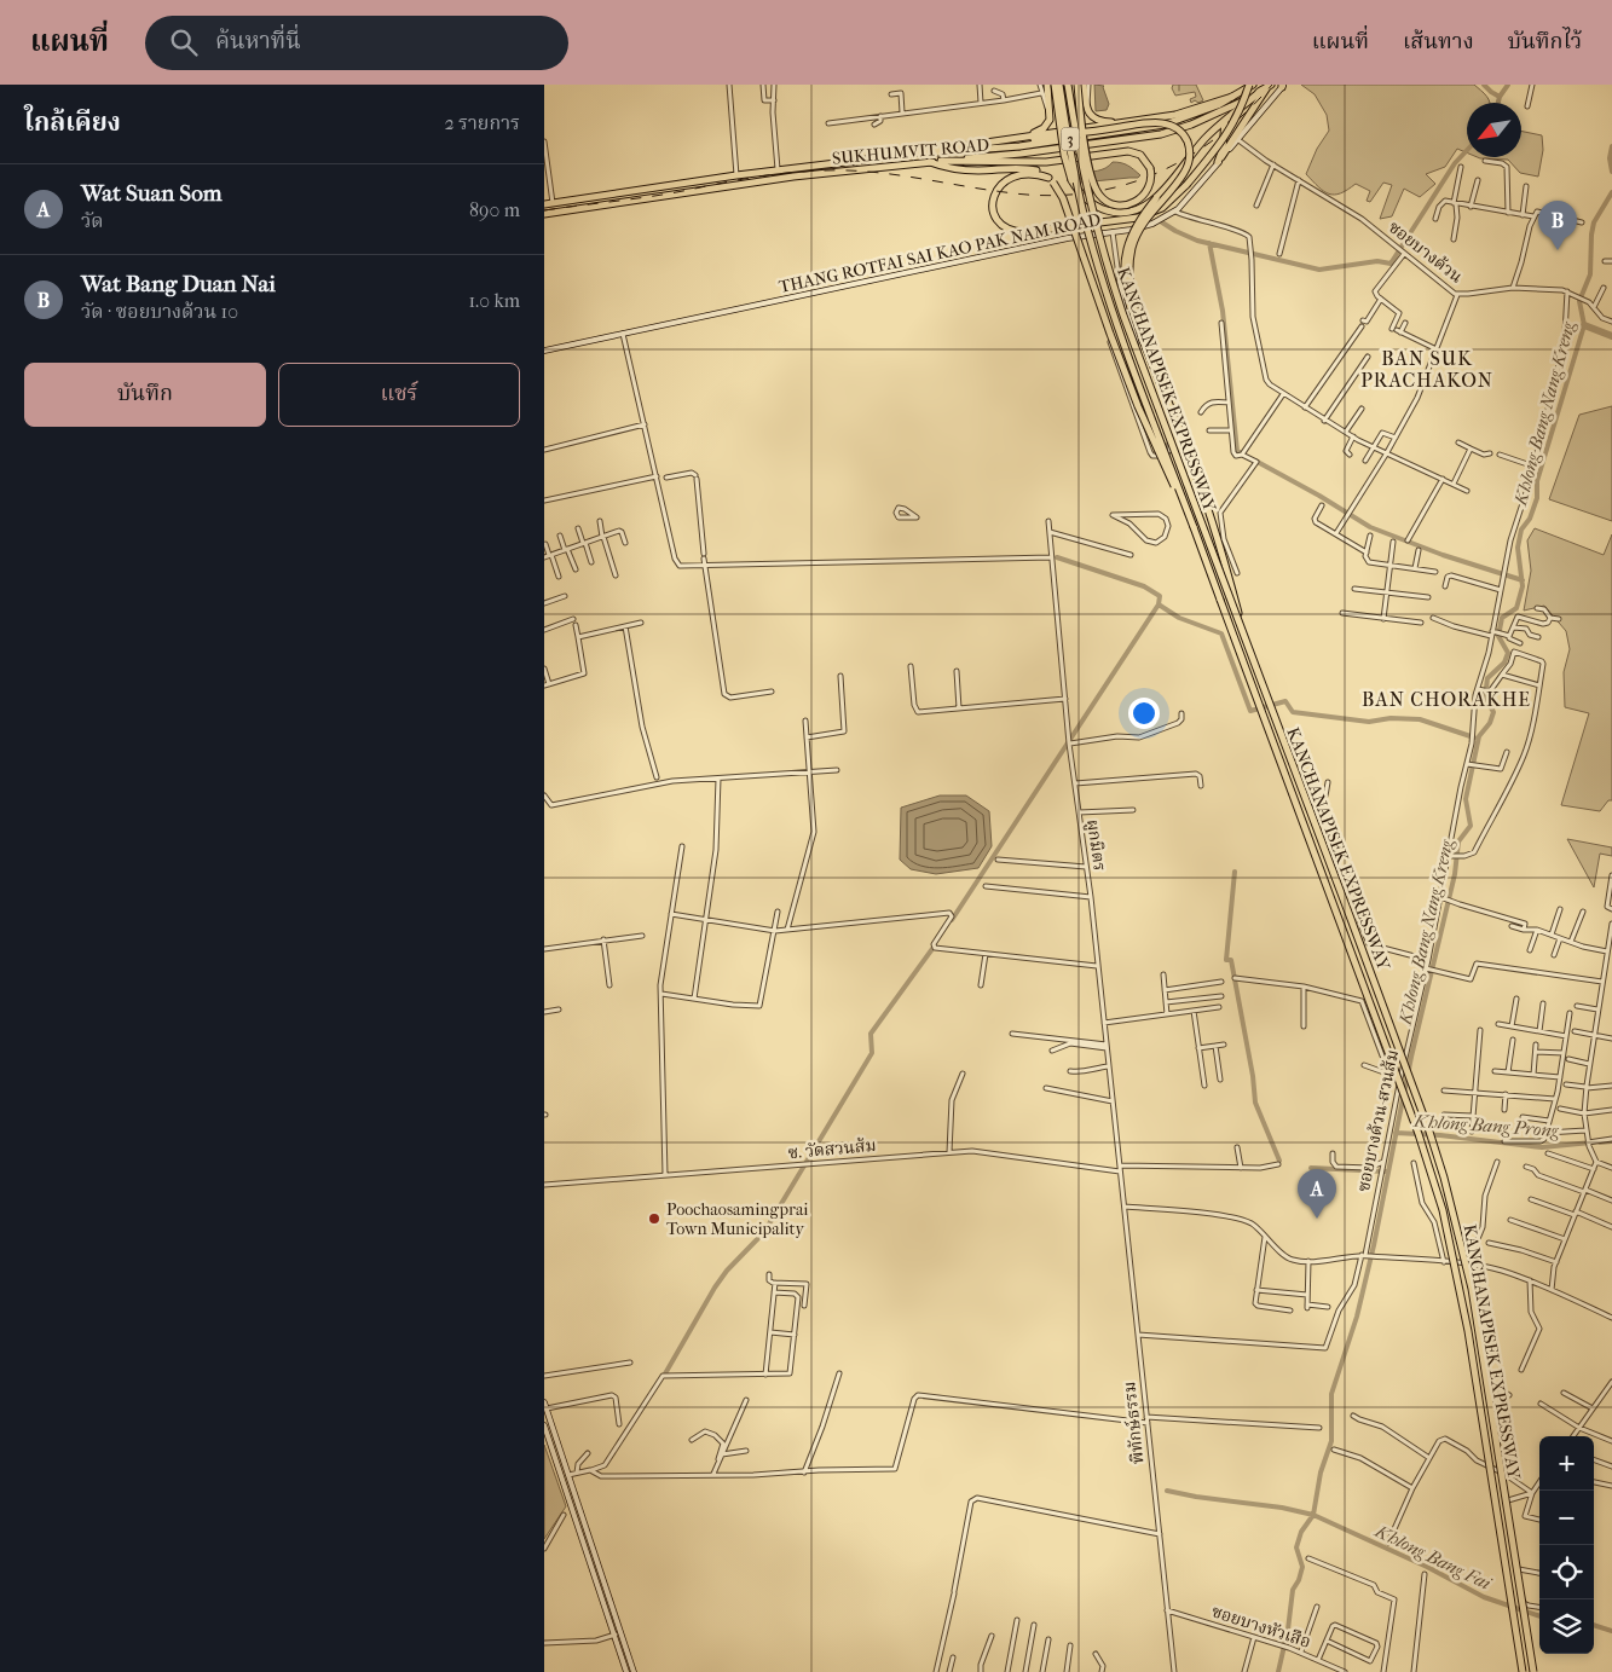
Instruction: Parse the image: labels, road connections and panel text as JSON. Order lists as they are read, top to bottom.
{
  "streets": {
    "highway": ["3", "SUKHUMVIT ROAD", "KANCHANAPISEK EXPRESSWAY"],
    "main road": ["THANG ROTFAI SAI KAO PAK NAM ROAD"],
    "street": [
      "ซอยบางด้วน",
      "ผูกมิตร",
      "ซอยบางด้วน-สวนส้ม",
      "ซ. วัดสวนส้ม",
      "พิทักษ์ธรรม",
      "ซอยบางหัวเสือ"
    ]
  },
  "crossings": [
    ["ซอยบางด้วน", "THANG ROTFAI SAI KAO PAK NAM ROAD"],
    ["ซอยบางด้วน", "ซอยบางด้วน-สวนส้ม"],
    ["ผูกมิตร", "ซ. วัดสวนส้ม"],
    ["ผูกมิตร", "พิทักษ์ธรรม"],
    ["ซอยบางด้วน-สวนส้ม", "พิทักษ์ธรรม"],
    ["ซ. วัดสวนส้ม", "พิทักษ์ธรรม"],
    ["พิทักษ์ธรรม", "ซอยบางหัวเสือ"]
  ],
  "districts": ["BAN SUK PRACHAKON", "BAN CHORAKHE"],
  "water": ["Khlong Bang Nang Kreng", "Khlong Bang Prong", "Khlong Bang Fai"],
  "places": ["Poochaosamingprai Town Municipality"],
  "north": "bottom left",
  "page": {
    "header": "แผนที่",
    "search": "ค้นหาที่นี่",
    "nav": ["แผนที่", "เส้นทาง", "บันทึกไว้"],
    "heading": ["ใกล้เคียง", "2 รายการ"],
    "list": [
      {
        "mark": "A",
        "name": "Wat Suan Som",
        "note": "วัด",
        "value": "890 m"
      },
      {
        "mark": "B",
        "name": "Wat Bang Duan Nai",
        "note": "วัด · ซอยบางด้วน 10",
        "value": "1.0 km"
      }
    ],
    "pins": ["B", "A"],
    "buttons": ["บันทึก", "แชร์"],
    "map_buttons": ["+", "−"]
  }
}
